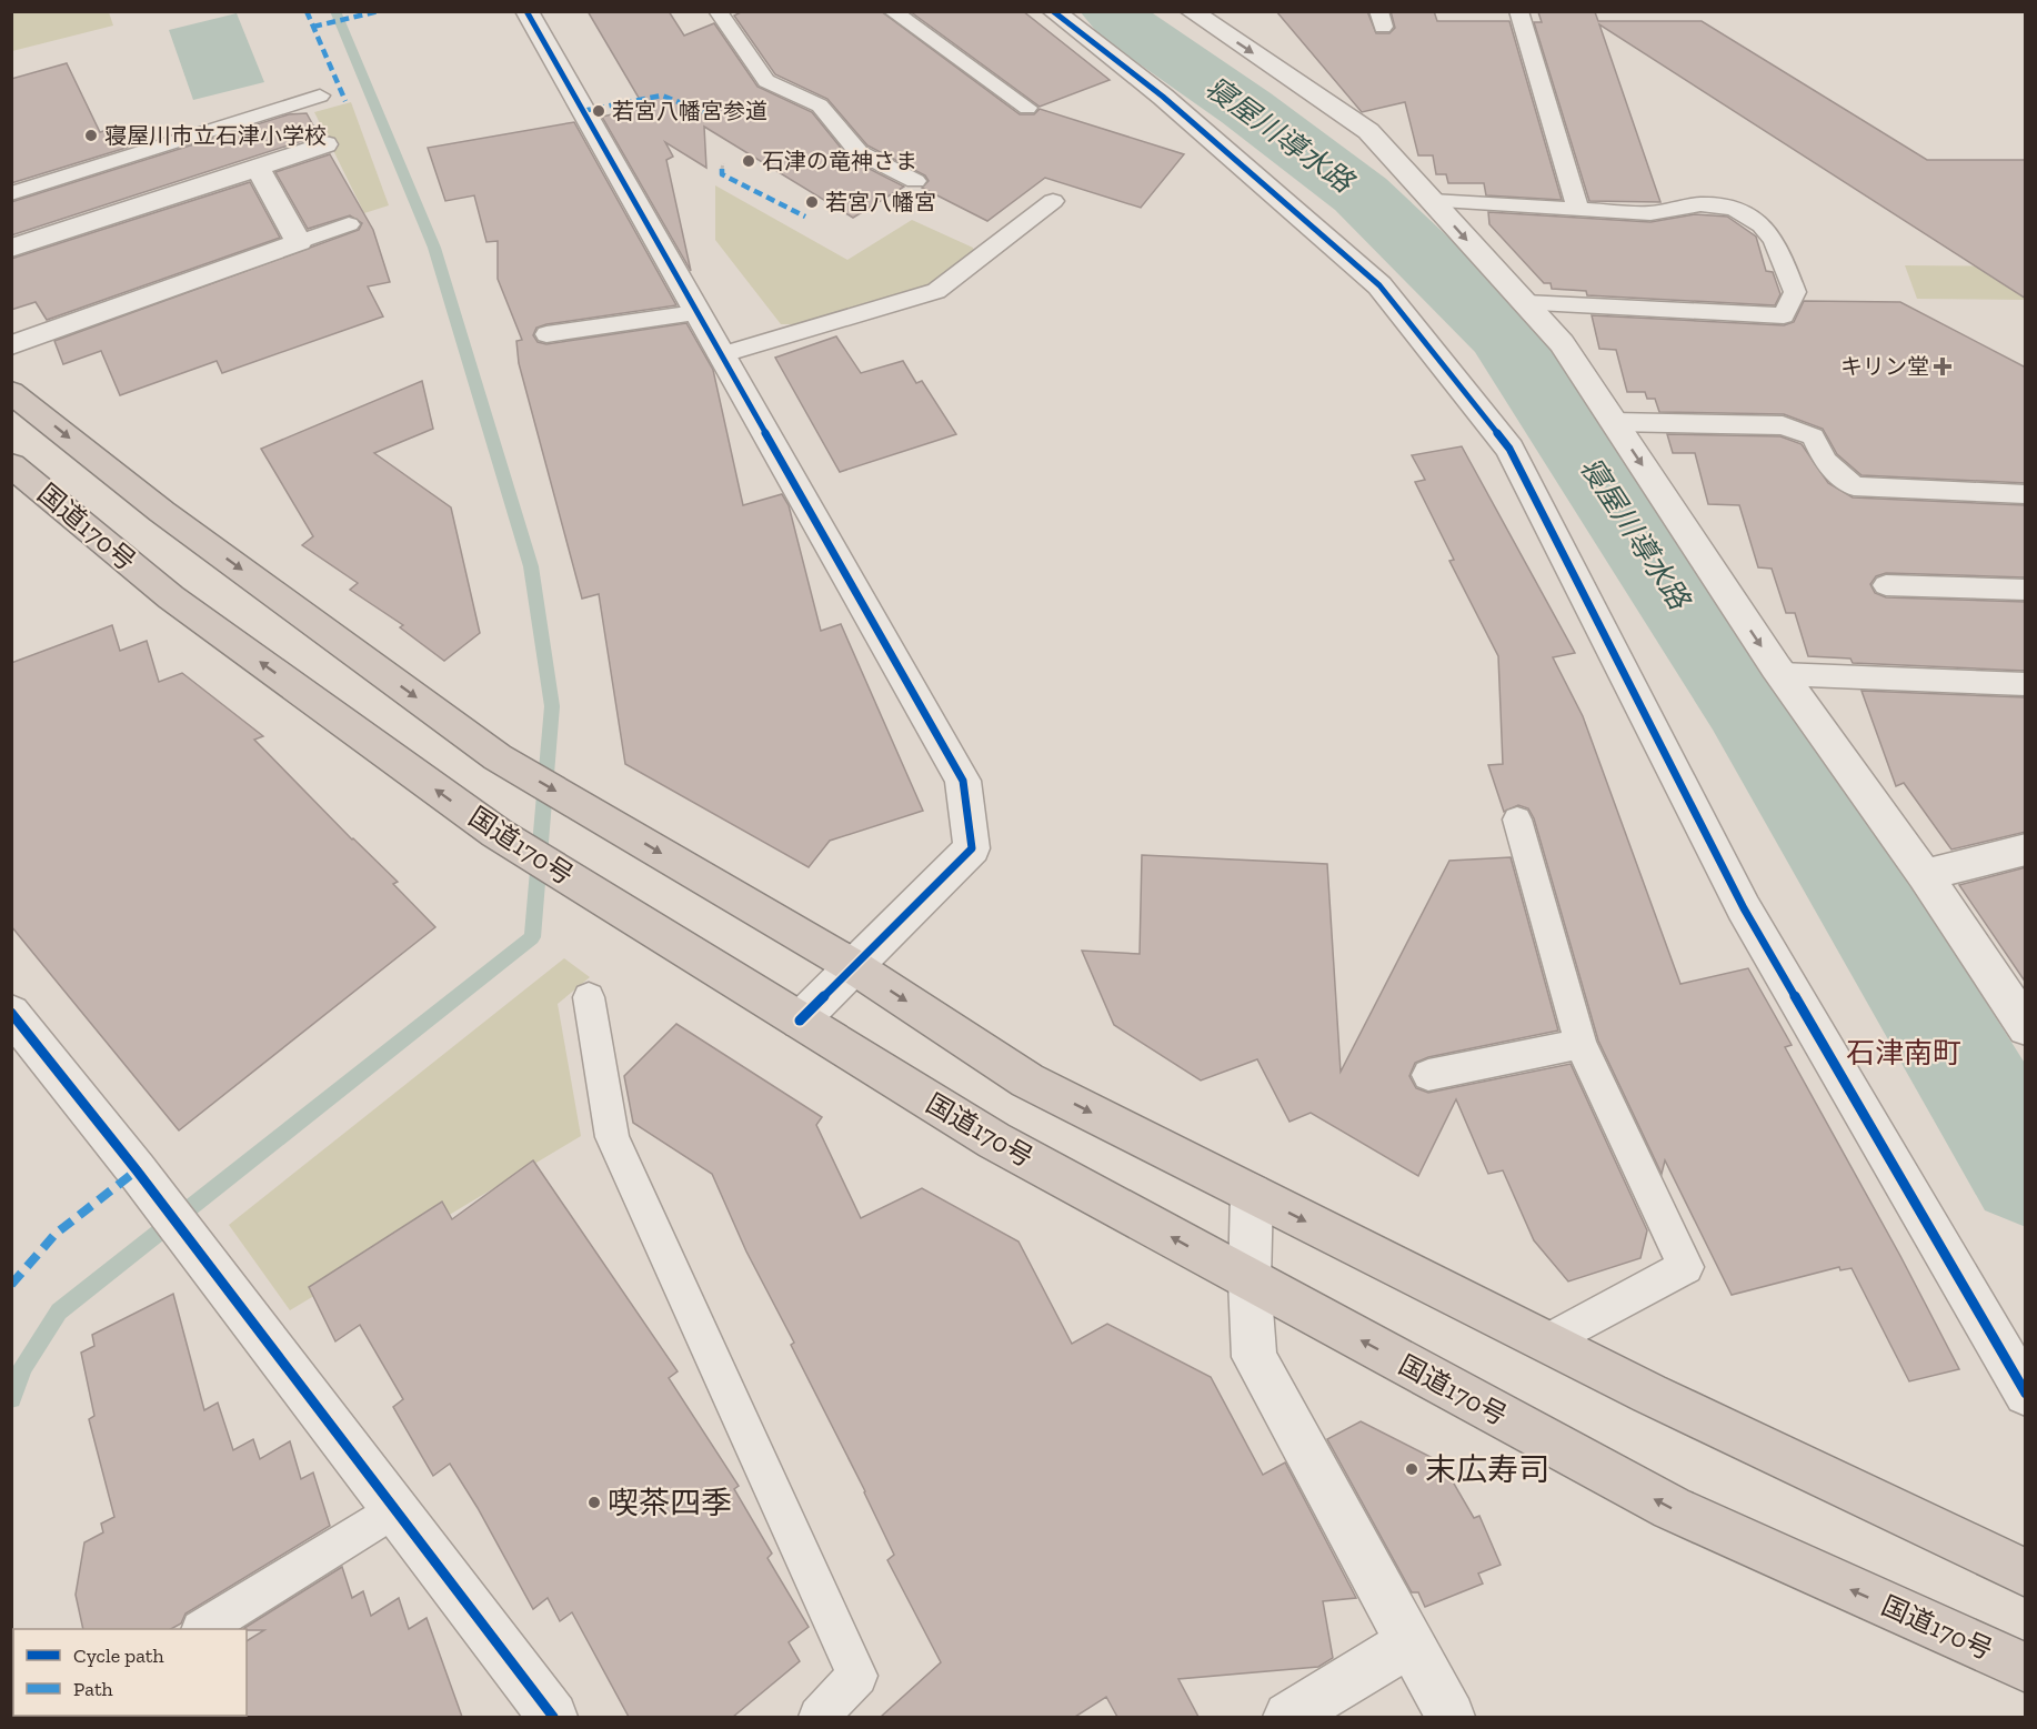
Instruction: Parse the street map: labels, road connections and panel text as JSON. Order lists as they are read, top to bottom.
{
  "streets": {
    "highway": ["国道170号"]
  },
  "districts": ["石津南町"],
  "water": ["寝屋川導水路"],
  "places": {
    "other": [
      "若宮八幡宮参道",
      "寝屋川市立石津小学校",
      "石津の竜神さま",
      "若宮八幡宮",
      "末広寿司",
      "喫茶四季"
    ],
    "health": ["キリン堂"]
  },
  "legend": ["Cycle path", "Path"]
}
